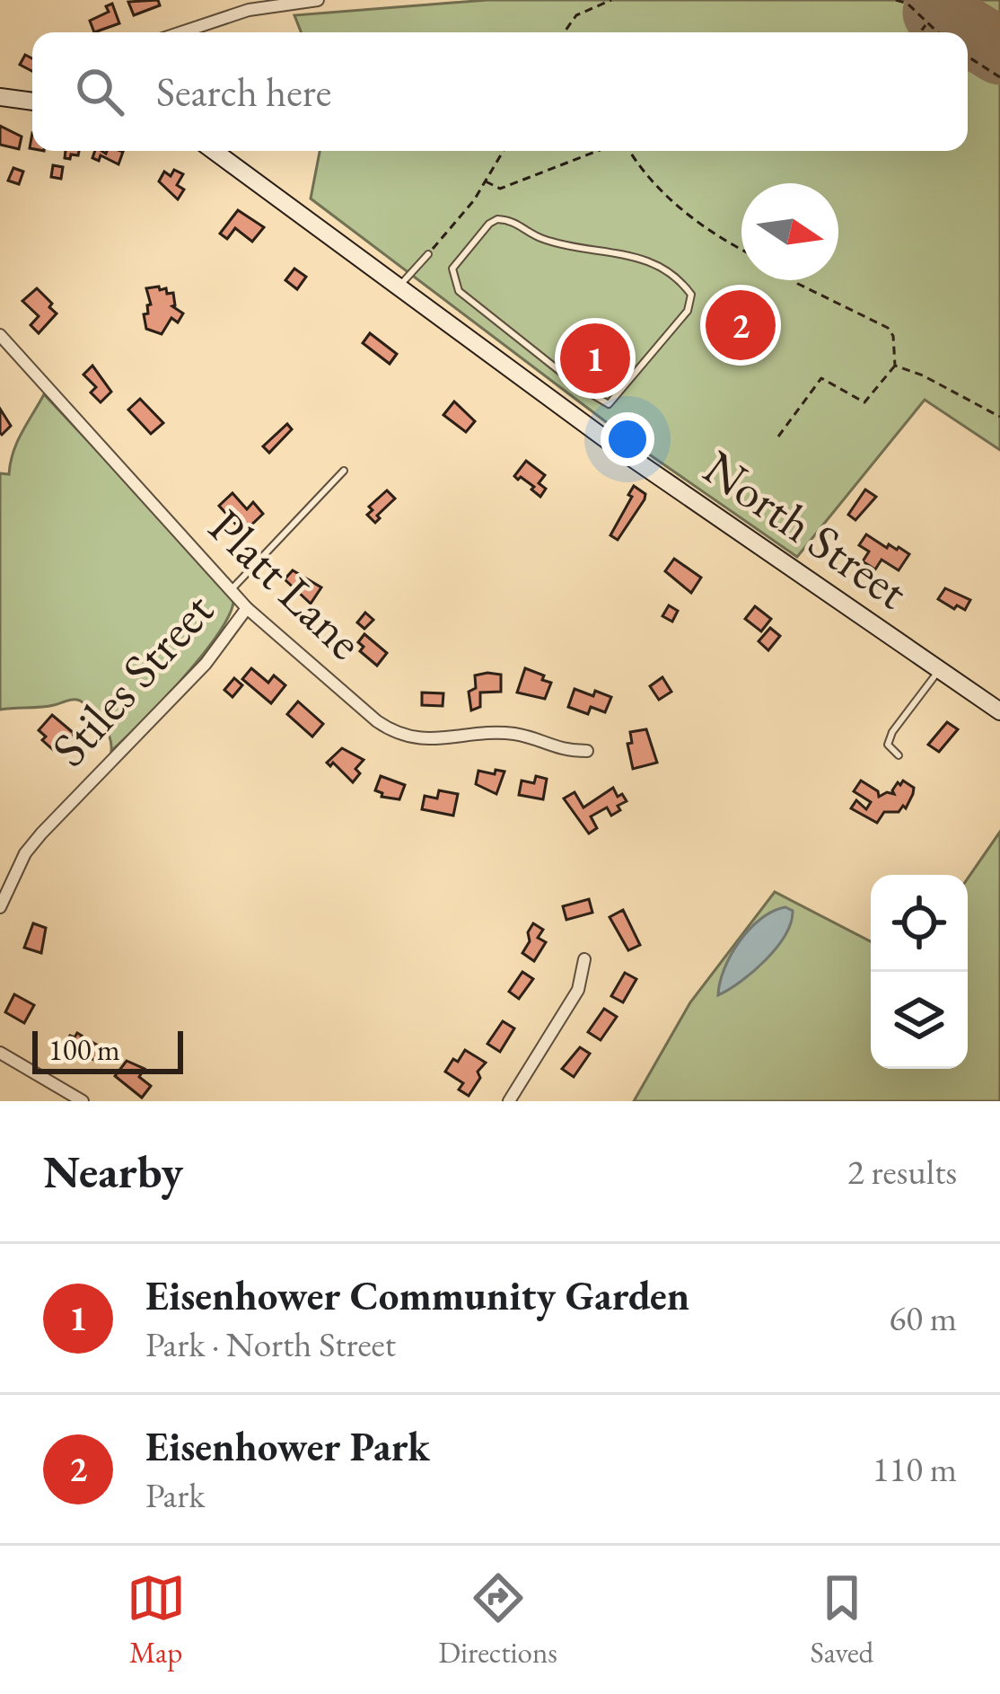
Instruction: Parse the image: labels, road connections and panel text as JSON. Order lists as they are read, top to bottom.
{
  "streets": {
    "main road": ["North Street"],
    "street": ["Platt Lane", "Stiles Street"]
  },
  "crossings": [
    ["Platt Lane", "Stiles Street"]
  ],
  "scale_bar": "100 m",
  "north": "right",
  "page": {
    "search": "Search here",
    "pins": ["2", "1"],
    "scale": "100 m",
    "heading": ["Nearby", "2 results"],
    "list": [
      {
        "mark": "1",
        "name": "Eisenhower Community Garden",
        "note": "Park · North Street",
        "value": "60 m"
      },
      {
        "mark": "2",
        "name": "Eisenhower Park",
        "note": "Park",
        "value": "110 m"
      }
    ],
    "nav": ["Map", "Directions", "Saved"]
  }
}
